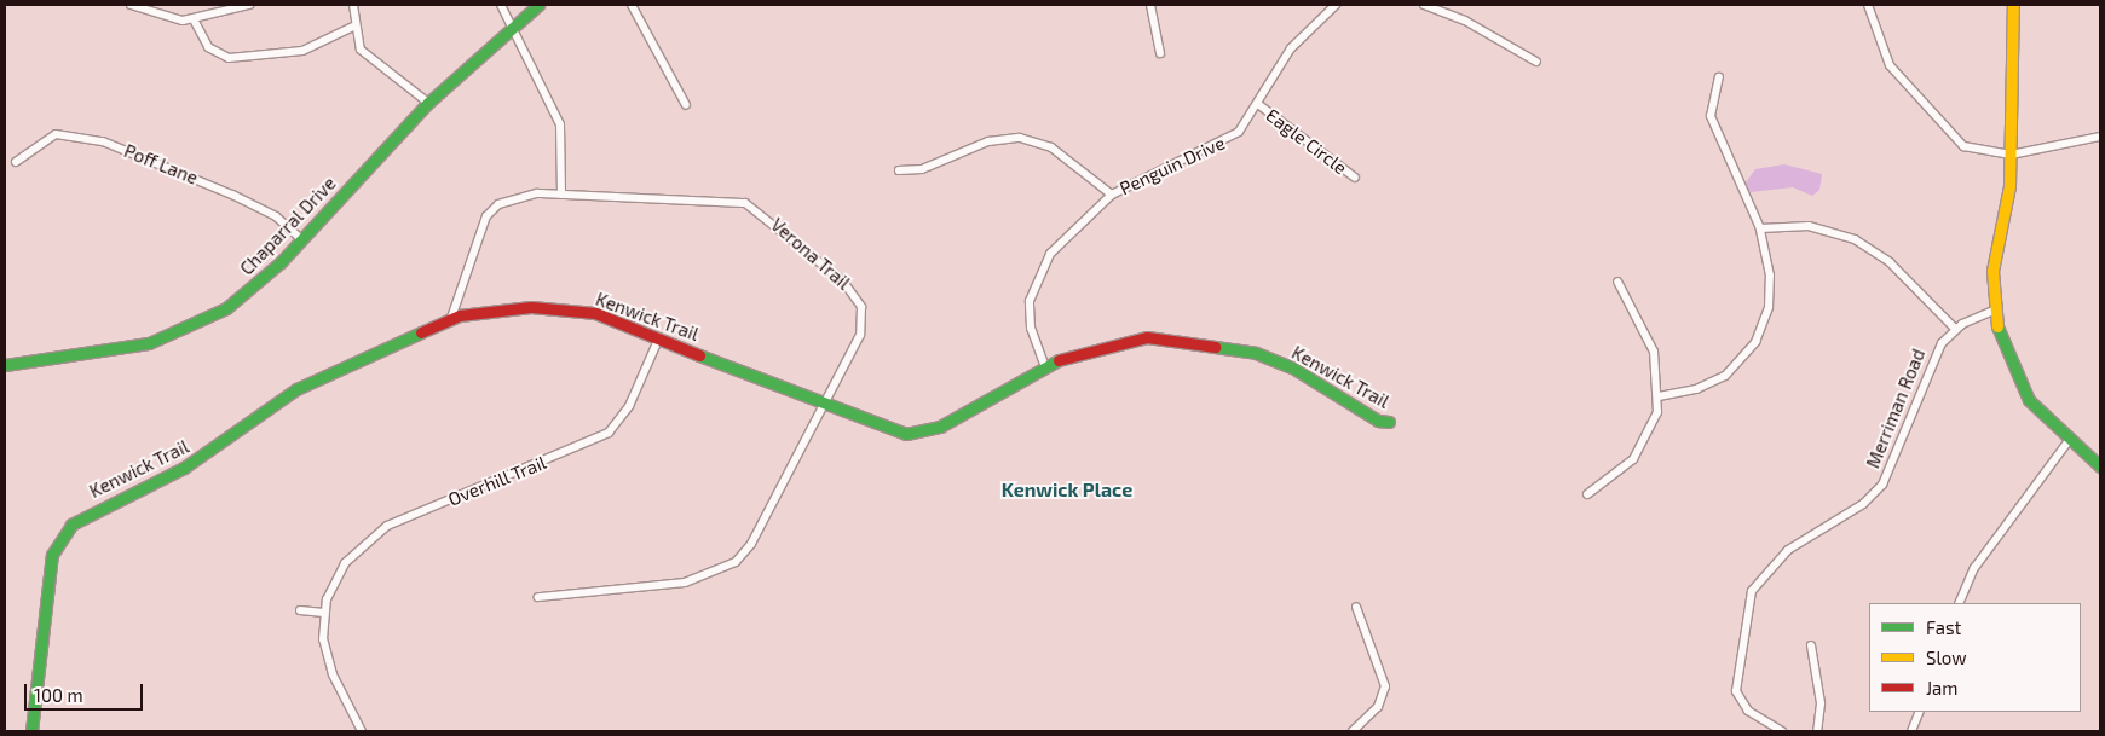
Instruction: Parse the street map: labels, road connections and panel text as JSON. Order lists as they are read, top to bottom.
{
  "streets": {
    "street": [
      "Eagle Circle",
      "Poff Lane",
      "Penguin Drive",
      "Chaparral Drive",
      "Verona Trail",
      "Kenwick Trail",
      "Merriman Road",
      "Overhill Trail"
    ]
  },
  "crossings": [
    ["Eagle Circle", "Penguin Drive"],
    ["Poff Lane", "Chaparral Drive"],
    ["Penguin Drive", "Kenwick Trail"],
    ["Verona Trail", "Kenwick Trail"],
    ["Kenwick Trail", "Overhill Trail"]
  ],
  "districts": ["Kenwick Place"],
  "legend": ["Fast", "Slow", "Jam"],
  "scale_bar": "100 m"
}
